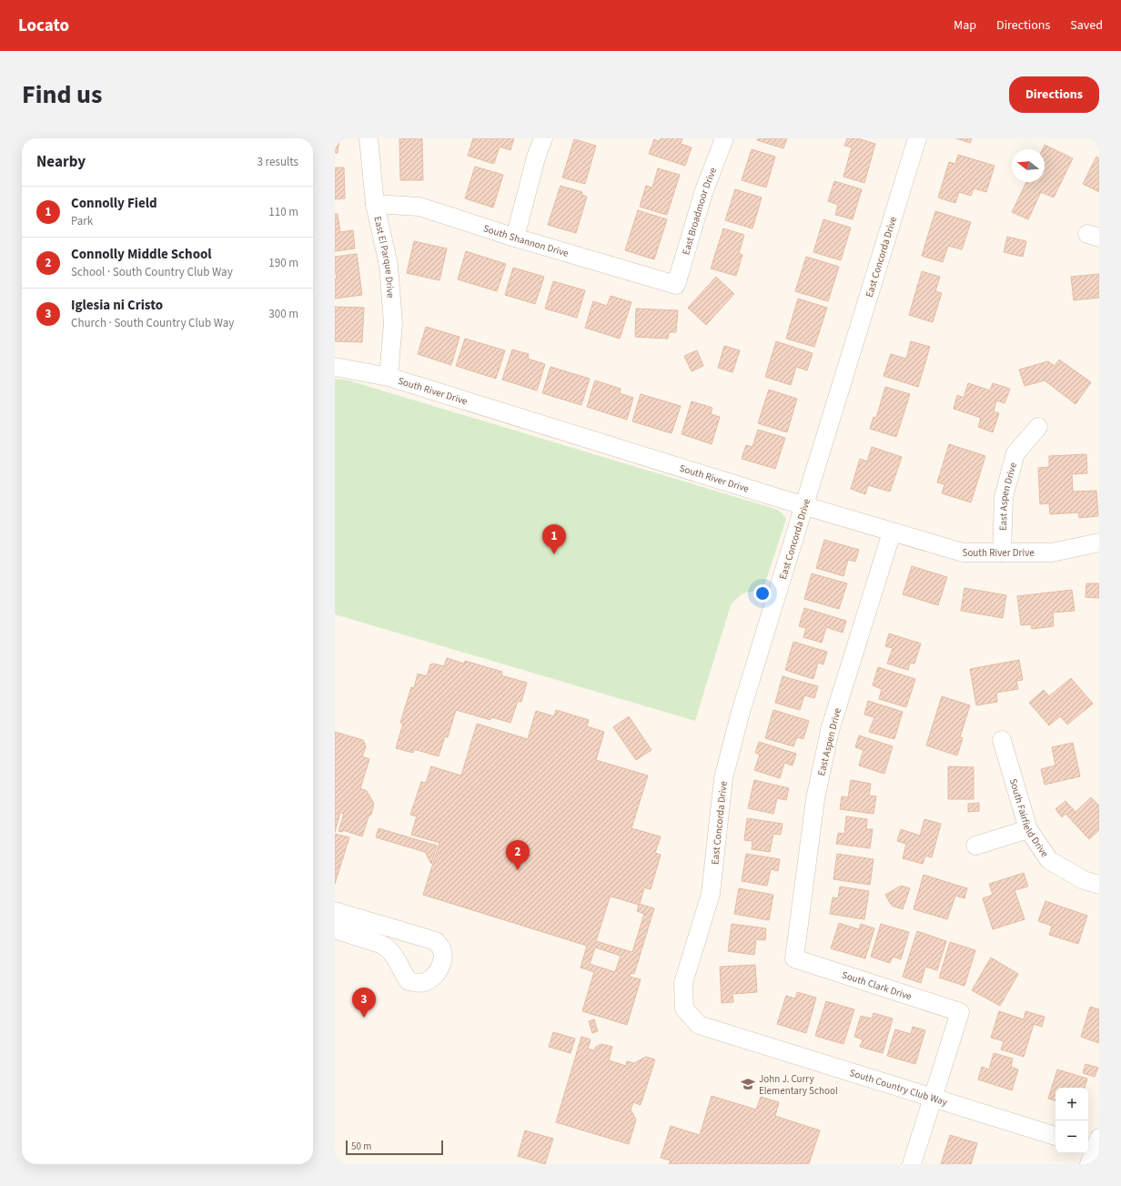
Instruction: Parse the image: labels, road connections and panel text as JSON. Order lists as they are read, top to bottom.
{
  "streets": {
    "street": [
      "East Broadmoor Drive",
      "South Shannon Drive",
      "East Concorda Drive",
      "East El Parque Drive",
      "South River Drive",
      "East Aspen Drive",
      "South Fairfield Drive",
      "South Clark Drive",
      "South Country Club Way"
    ]
  },
  "crossings": [
    ["East Broadmoor Drive", "South Shannon Drive"],
    ["South Shannon Drive", "East El Parque Drive"],
    ["East Concorda Drive", "South River Drive"],
    ["East Concorda Drive", "South Country Club Way"],
    ["East El Parque Drive", "South River Drive"],
    ["South River Drive", "East Aspen Drive"],
    ["East Aspen Drive", "South Clark Drive"],
    ["South Clark Drive", "South Country Club Way"]
  ],
  "places": {
    "school or university": ["John J. Curry Elementary School"]
  },
  "scale_bar": "50 m",
  "north": "left",
  "page": {
    "header": "Locato",
    "nav": ["Map", "Directions", "Saved"],
    "title": "Find us",
    "buttons": "Directions",
    "heading": ["Nearby", "3 results"],
    "list": [
      {
        "mark": "1",
        "name": "Connolly Field",
        "note": "Park",
        "value": "110 m"
      },
      {
        "mark": "2",
        "name": "Connolly Middle School",
        "note": "School · South Country Club Way",
        "value": "190 m"
      },
      {
        "mark": "3",
        "name": "Iglesia ni Cristo",
        "note": "Church · South Country Club Way",
        "value": "300 m"
      }
    ],
    "pins": ["1", "2", "3"],
    "map_buttons": ["+", "−"],
    "scale": "50 m"
  }
}
